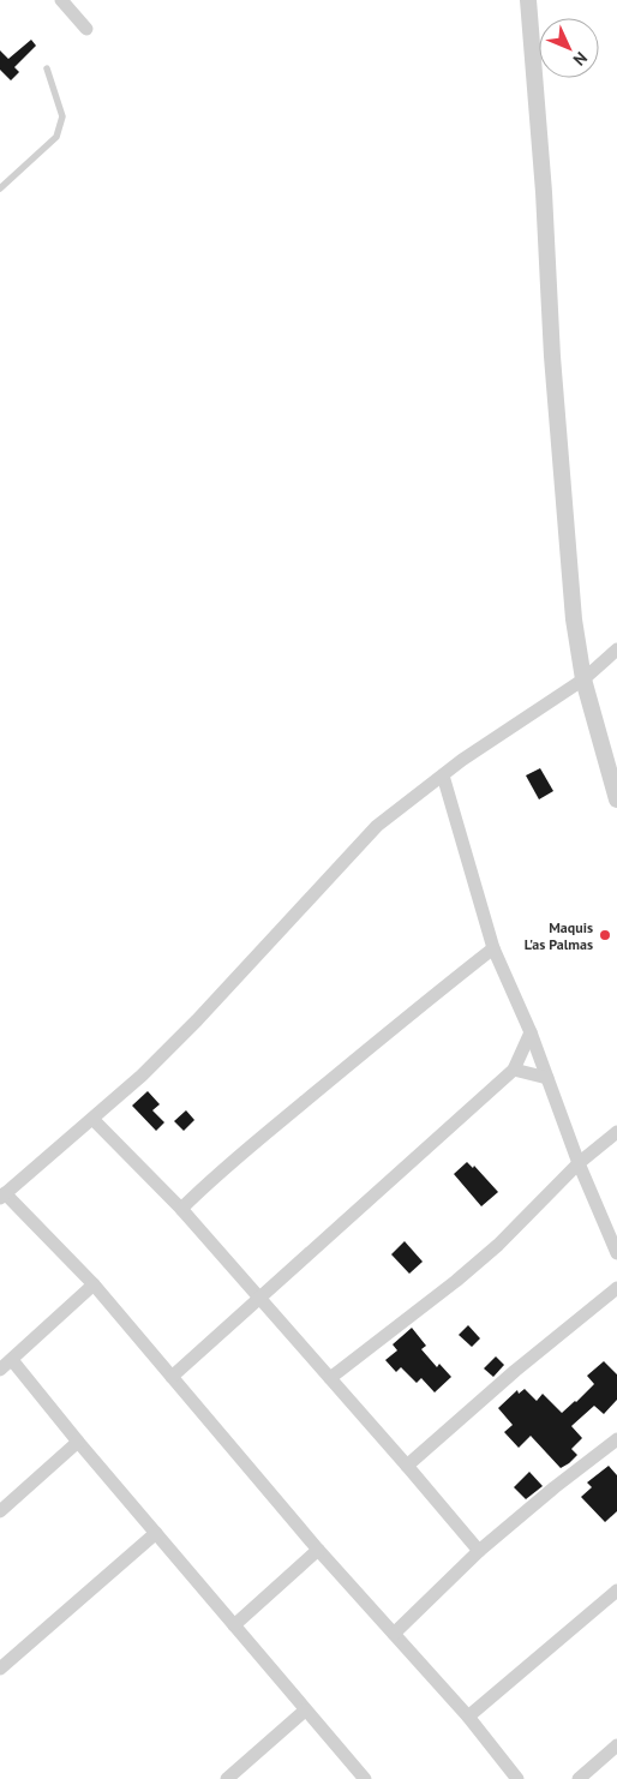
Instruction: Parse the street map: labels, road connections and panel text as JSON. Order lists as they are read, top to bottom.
{
  "places": ["Maquis L'as Palmas"],
  "north": "bottom right"
}
